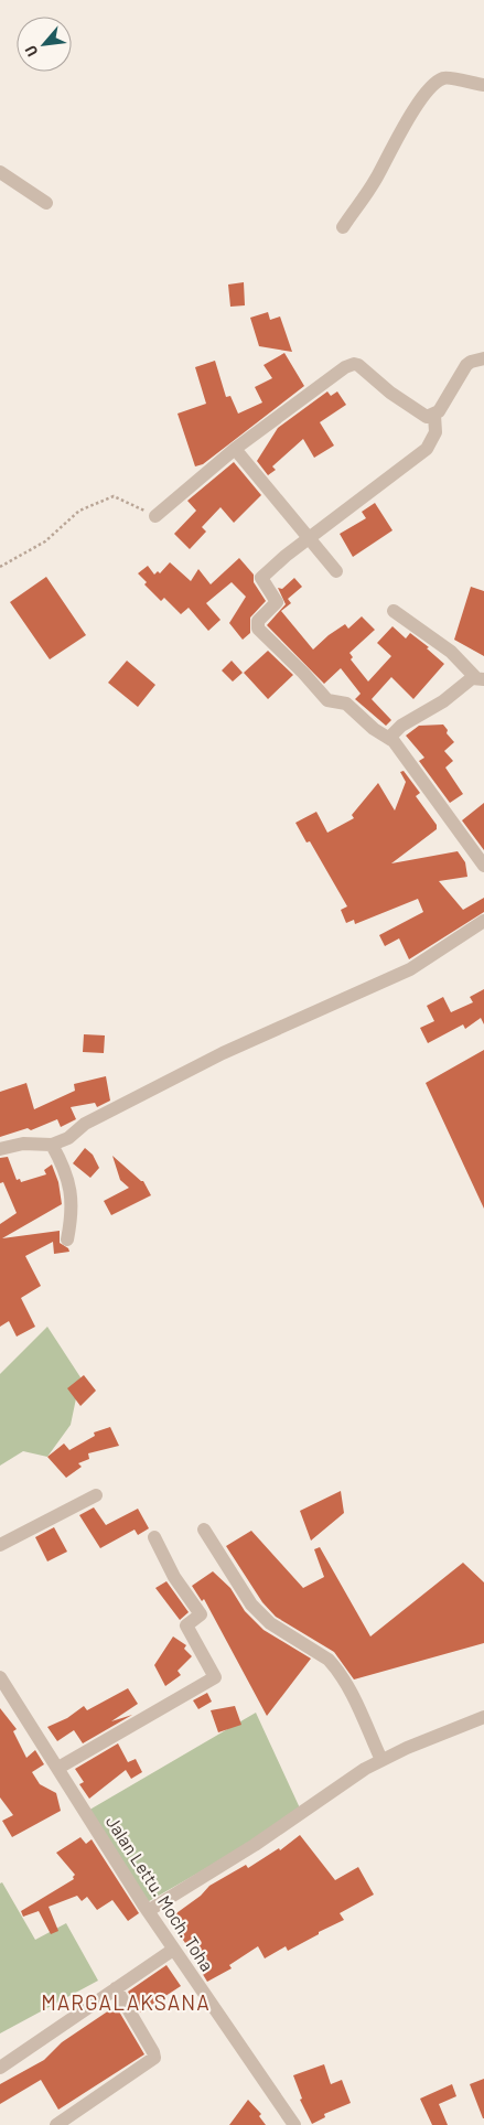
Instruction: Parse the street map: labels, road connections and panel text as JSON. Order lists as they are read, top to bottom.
{
  "streets": {
    "street": ["Jalan Lettu. Moch. Toha"]
  },
  "districts": ["MARGALAKSANA"],
  "north": "bottom left"
}
